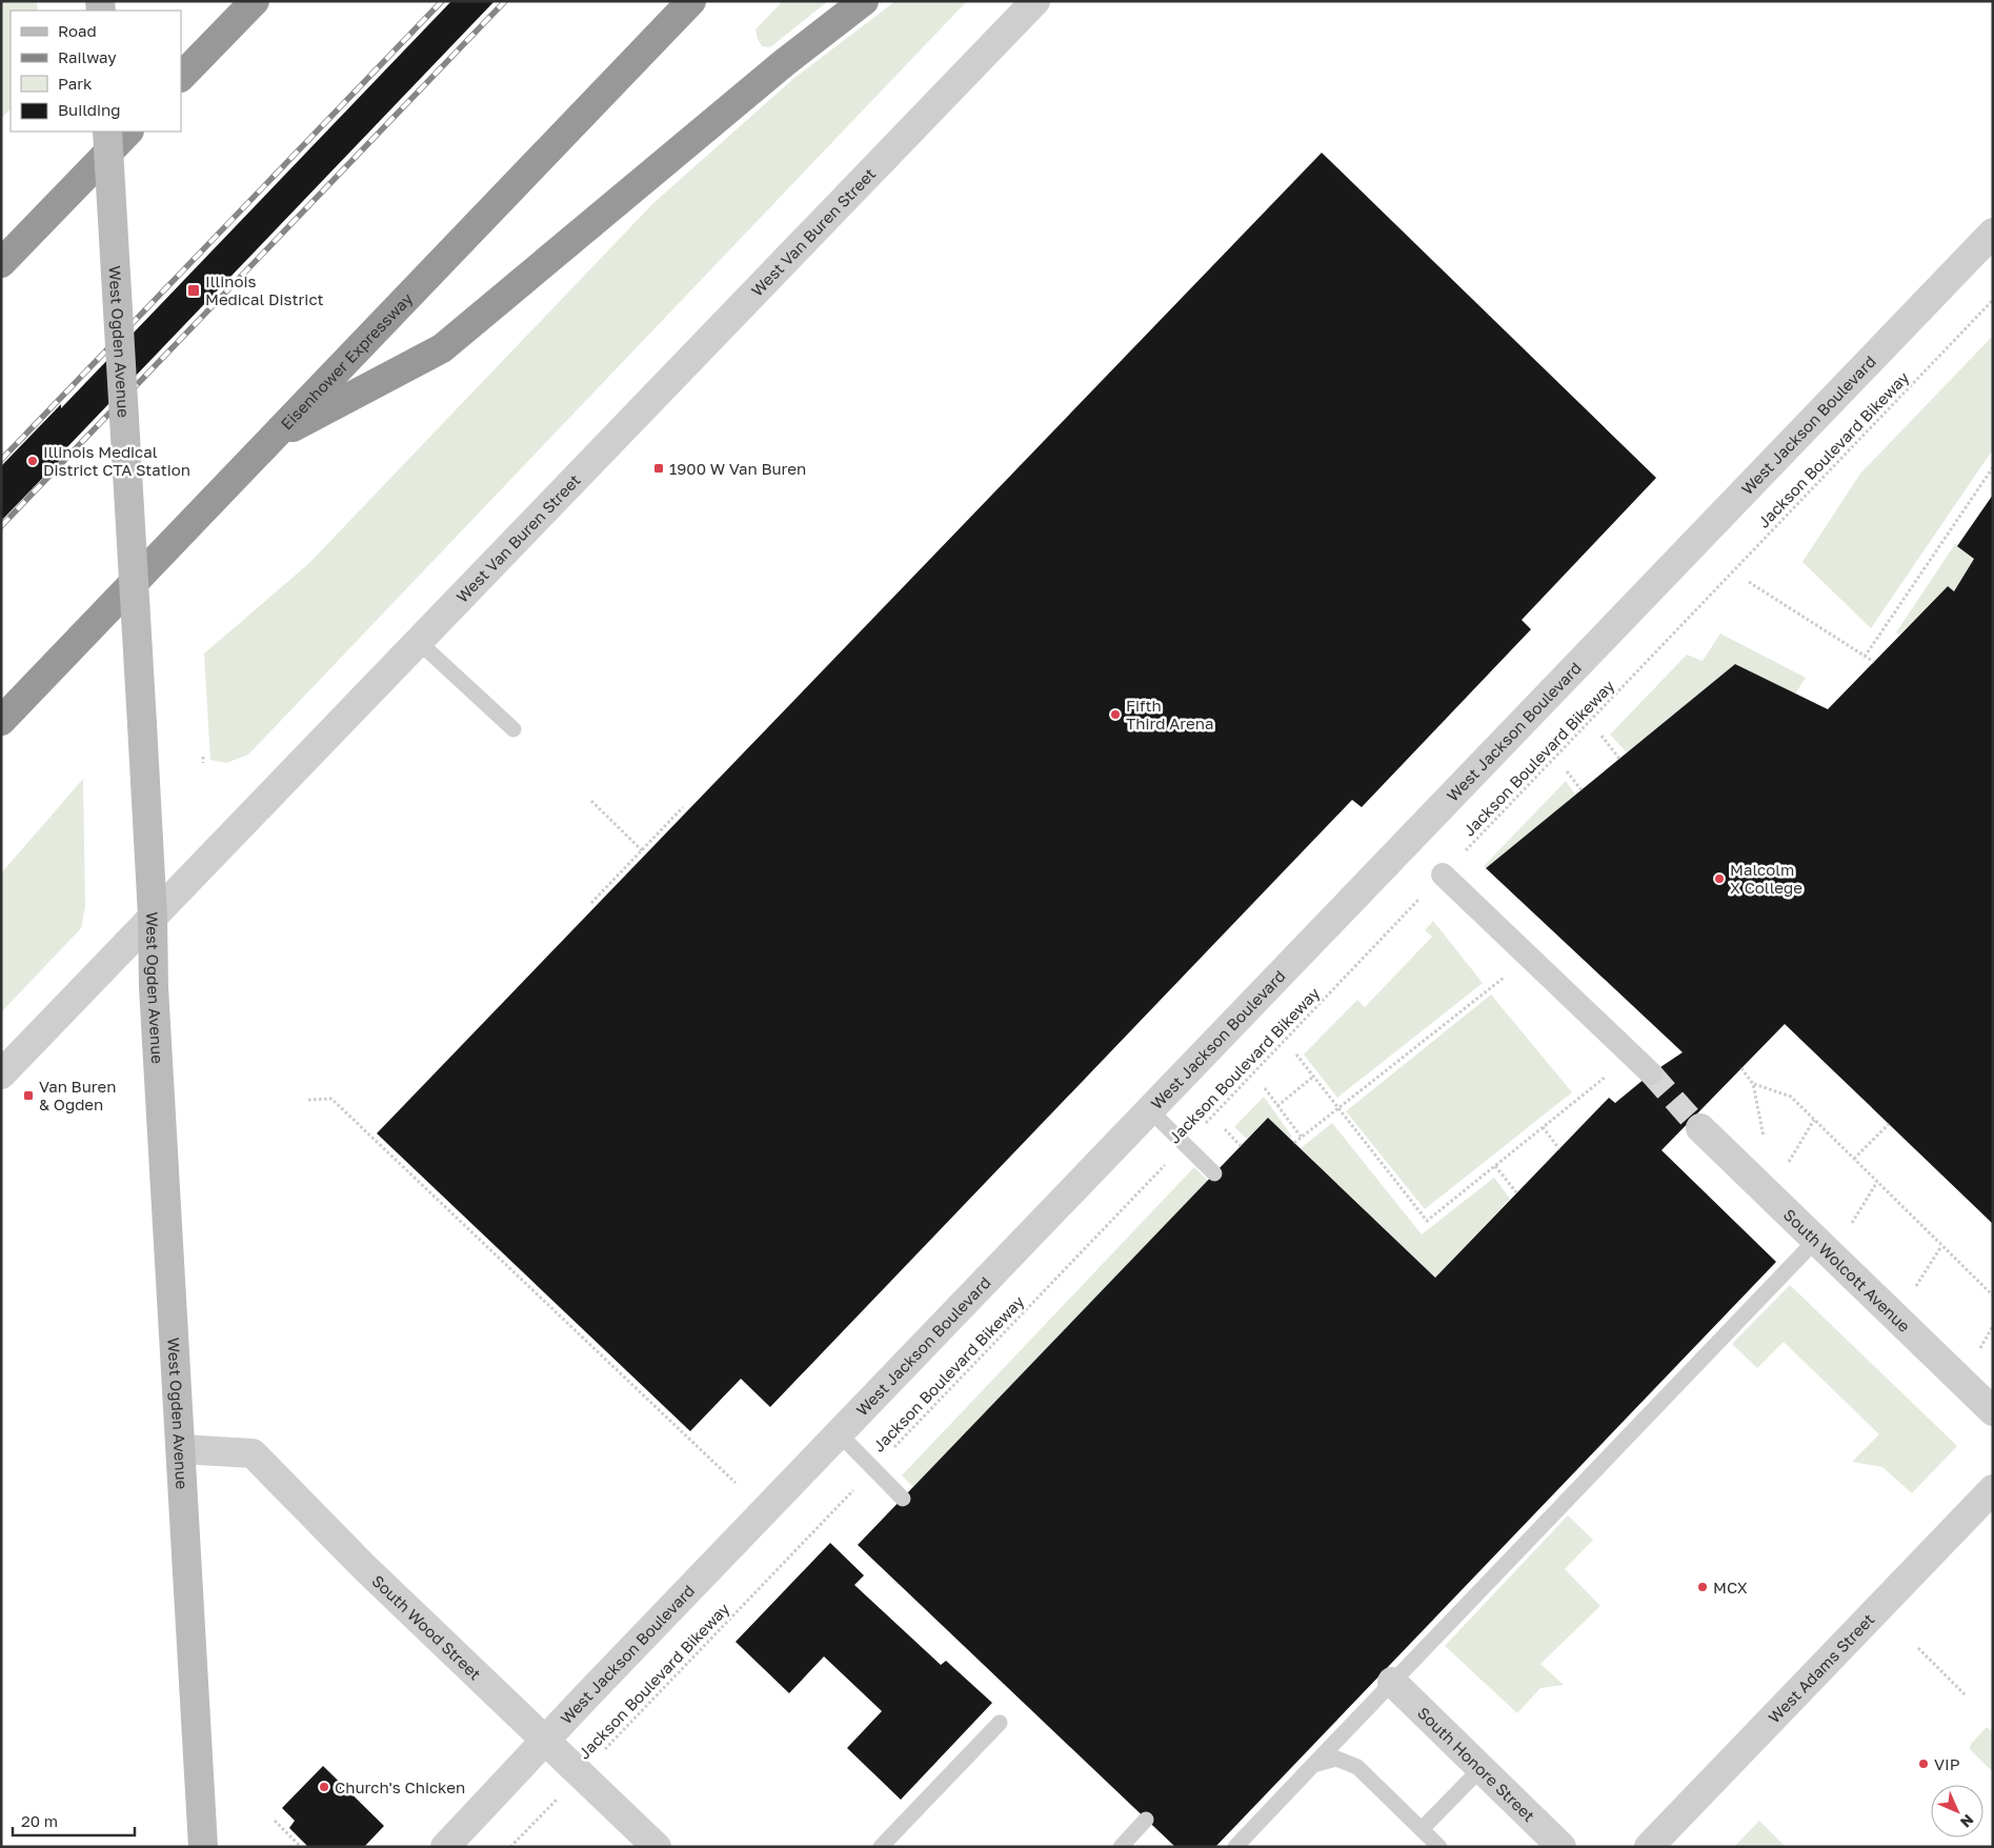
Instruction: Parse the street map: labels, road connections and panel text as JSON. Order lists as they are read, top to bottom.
{
  "streets": {
    "highway": ["Eisenhower Expressway"],
    "main road": ["West Ogden Avenue"],
    "street": [
      "West Van Buren Street",
      "West Jackson Boulevard",
      "South Wolcott Avenue",
      "South Wood Street",
      "West Adams Street",
      "South Honore Street"
    ],
    "path": ["Jackson Boulevard Bikeway"]
  },
  "crossings": [
    ["West Van Buren Street", "West Ogden Avenue"],
    ["West Ogden Avenue", "South Wood Street"],
    ["West Jackson Boulevard", "South Wood Street"],
    ["Jackson Boulevard Bikeway", "South Wood Street"]
  ],
  "places": {
    "transit": ["Illinois Medical District", "1900 W Van Buren", "Van Buren & Ogden"],
    "other": [
      "Illinois Medical District CTA Station",
      "Fifth Third Arena",
      "Malcolm X College",
      "MCX",
      "VIP",
      "Church's Chicken"
    ]
  },
  "legend": [
    "Road",
    "Railway",
    "Park",
    "Building"
  ],
  "scale_bar": "20 m",
  "north": "bottom right"
}
